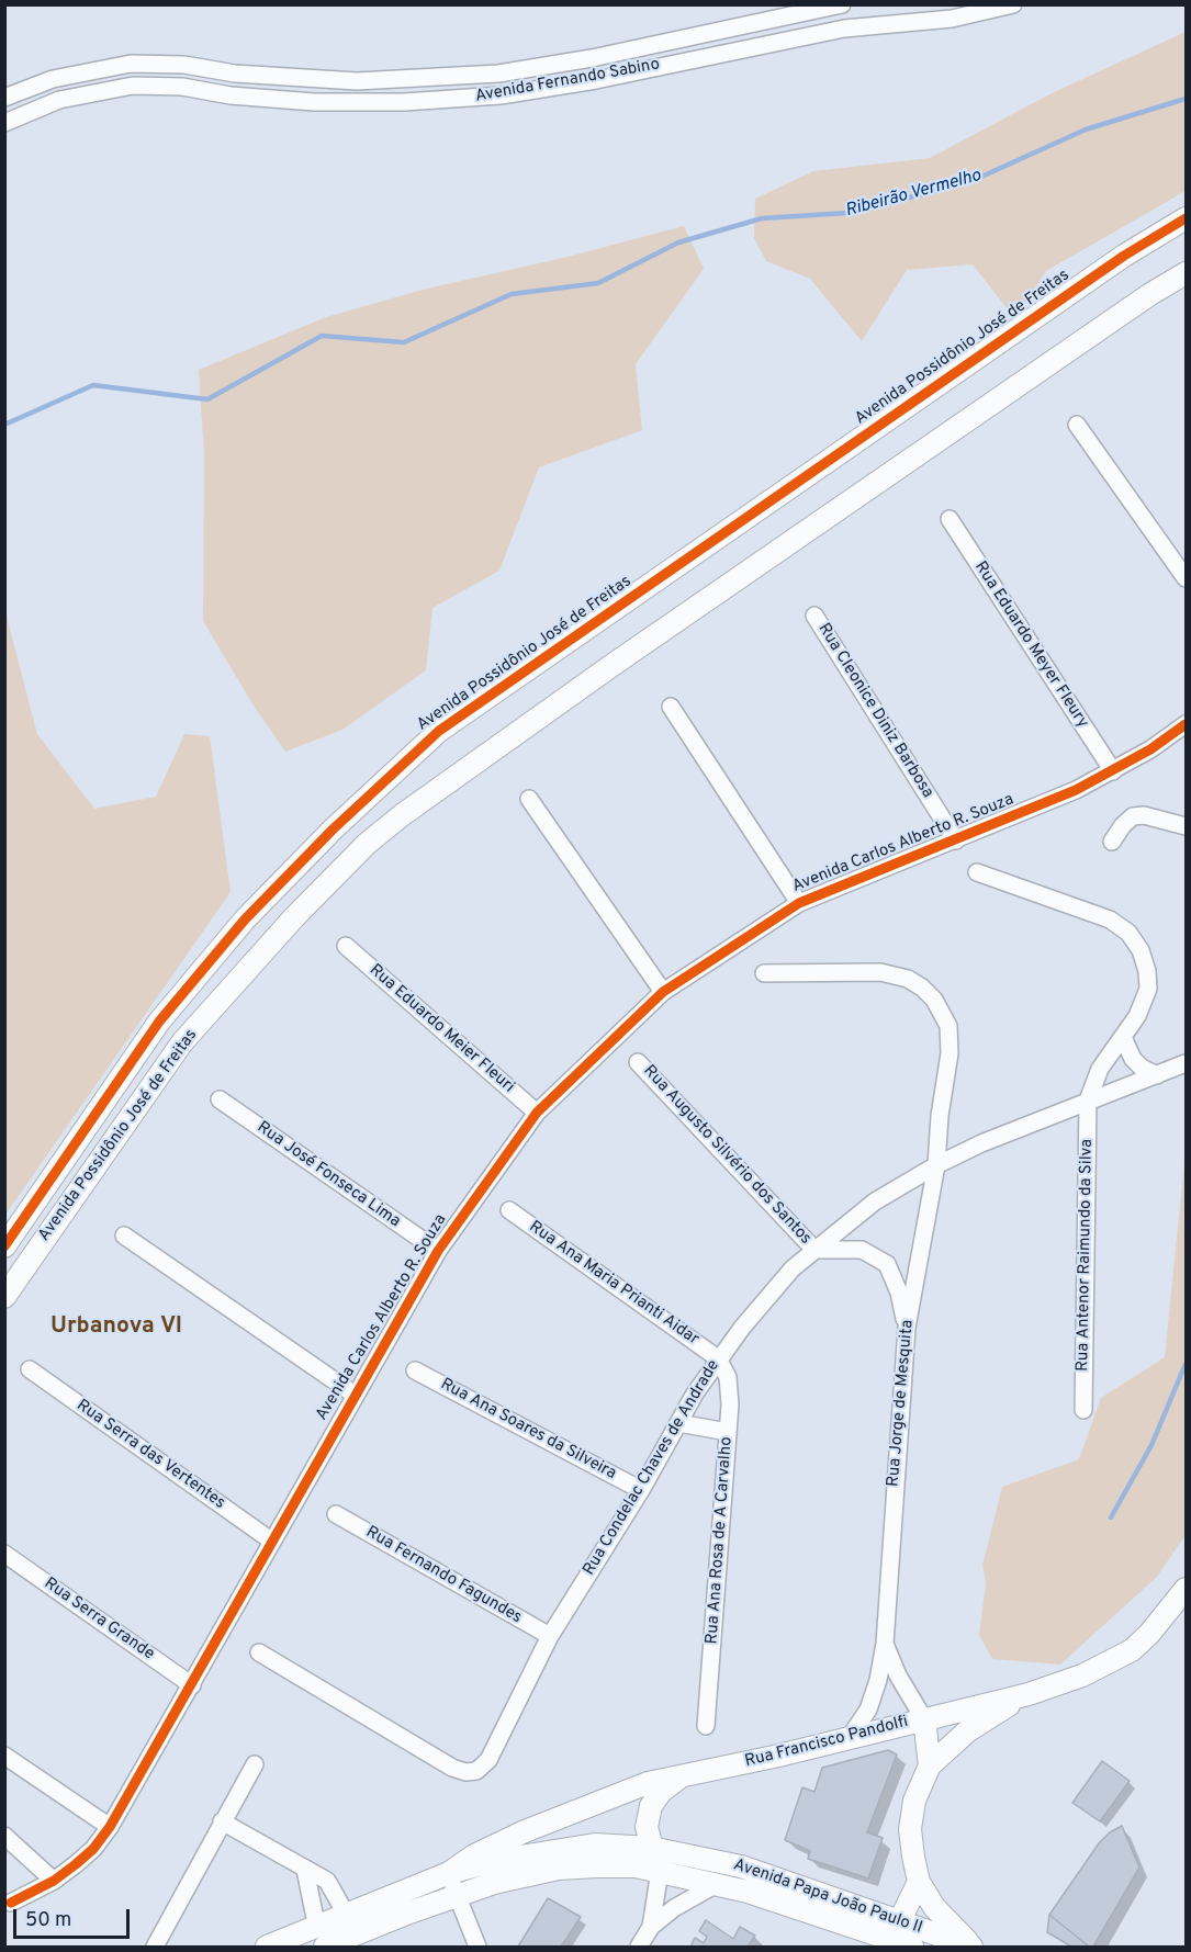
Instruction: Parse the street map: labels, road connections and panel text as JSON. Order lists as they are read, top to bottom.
{
  "streets": {
    "street": [
      "Avenida Fernando Sabino",
      "Avenida Possidônio José de Freitas",
      "Rua Eduardo Meyer Fleury",
      "Rua Cleonice Diniz Barbosa",
      "Avenida Carlos Alberto R. Souza",
      "Rua Eduardo Meier Fleuri",
      "Rua Augusto Silvério dos Santos",
      "Rua José Fonseca Lima",
      "Rua Antenor Raimundo da Silva",
      "Rua Ana Maria Prianti Aidar",
      "Rua Jorge de Mesquita",
      "Rua Ana Soares da Silveira",
      "Rua Serra das Vertentes",
      "Rua Condelac Chaves de Andrade",
      "Rua Ana Rosa de A Carvalho",
      "Rua Fernando Fagundes",
      "Rua Serra Grande",
      "Rua Francisco Pandolfi",
      "Avenida Papa João Paulo II"
    ]
  },
  "crossings": [
    ["Rua Eduardo Meyer Fleury", "Avenida Carlos Alberto R. Souza"],
    ["Rua Cleonice Diniz Barbosa", "Avenida Carlos Alberto R. Souza"],
    ["Avenida Carlos Alberto R. Souza", "Rua Eduardo Meier Fleuri"],
    ["Avenida Carlos Alberto R. Souza", "Rua José Fonseca Lima"],
    ["Avenida Carlos Alberto R. Souza", "Rua Serra das Vertentes"],
    ["Avenida Carlos Alberto R. Souza", "Rua Serra Grande"],
    ["Rua Augusto Silvério dos Santos", "Rua Condelac Chaves de Andrade"],
    ["Rua Antenor Raimundo da Silva", "Rua Condelac Chaves de Andrade"],
    ["Rua Ana Maria Prianti Aidar", "Rua Condelac Chaves de Andrade"],
    ["Rua Ana Maria Prianti Aidar", "Rua Ana Rosa de A Carvalho"],
    ["Rua Jorge de Mesquita", "Rua Condelac Chaves de Andrade"],
    ["Rua Jorge de Mesquita", "Rua Francisco Pandolfi"],
    ["Rua Ana Soares da Silveira", "Rua Condelac Chaves de Andrade"],
    ["Rua Condelac Chaves de Andrade", "Rua Ana Rosa de A Carvalho"],
    ["Rua Condelac Chaves de Andrade", "Rua Fernando Fagundes"],
    ["Rua Francisco Pandolfi", "Avenida Papa João Paulo II"]
  ],
  "districts": ["Urbanova VI"],
  "water": ["Ribeirão Vermelho"],
  "scale_bar": "50 m"
}
